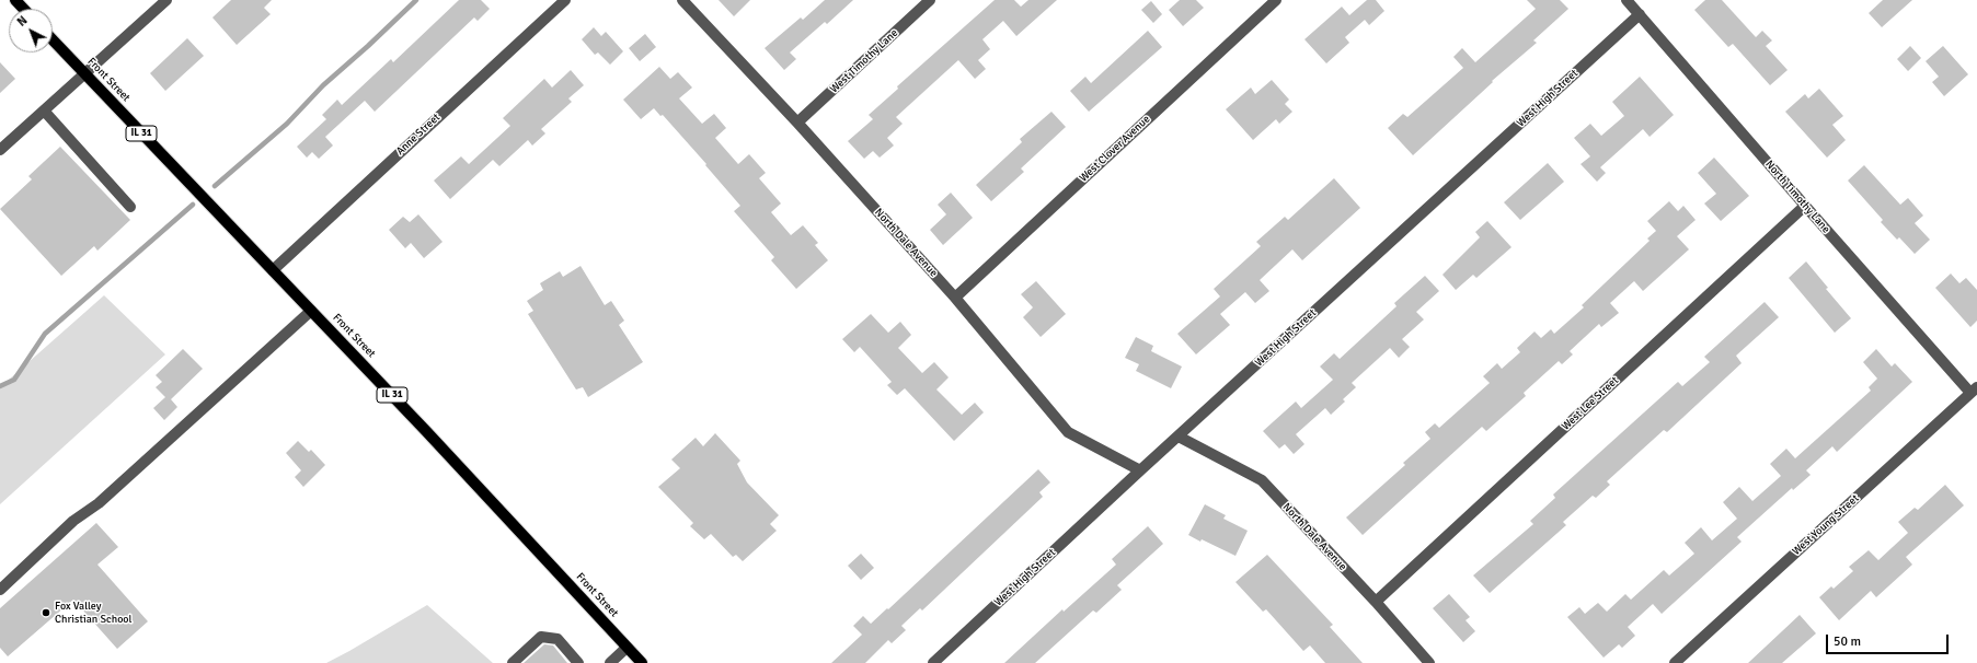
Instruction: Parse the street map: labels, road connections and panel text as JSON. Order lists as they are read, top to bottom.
{
  "streets": {
    "main road": ["Front Street", "IL 31"],
    "street": [
      "West Timothy Lane",
      "West High Street",
      "Anne Street",
      "West Clover Avenue",
      "North Timothy Lane",
      "North Dale Avenue",
      "West Lee Street",
      "West Young Street"
    ]
  },
  "crossings": [
    ["West Timothy Lane", "North Dale Avenue"],
    ["Front Street", "Anne Street"],
    ["West High Street", "North Timothy Lane"],
    ["West High Street", "North Dale Avenue"],
    ["West Clover Avenue", "North Dale Avenue"],
    ["North Timothy Lane", "West Lee Street"],
    ["North Timothy Lane", "West Young Street"],
    ["North Dale Avenue", "West Lee Street"]
  ],
  "places": ["Fox Valley Christian School"],
  "scale_bar": "50 m",
  "north": "top left"
}
